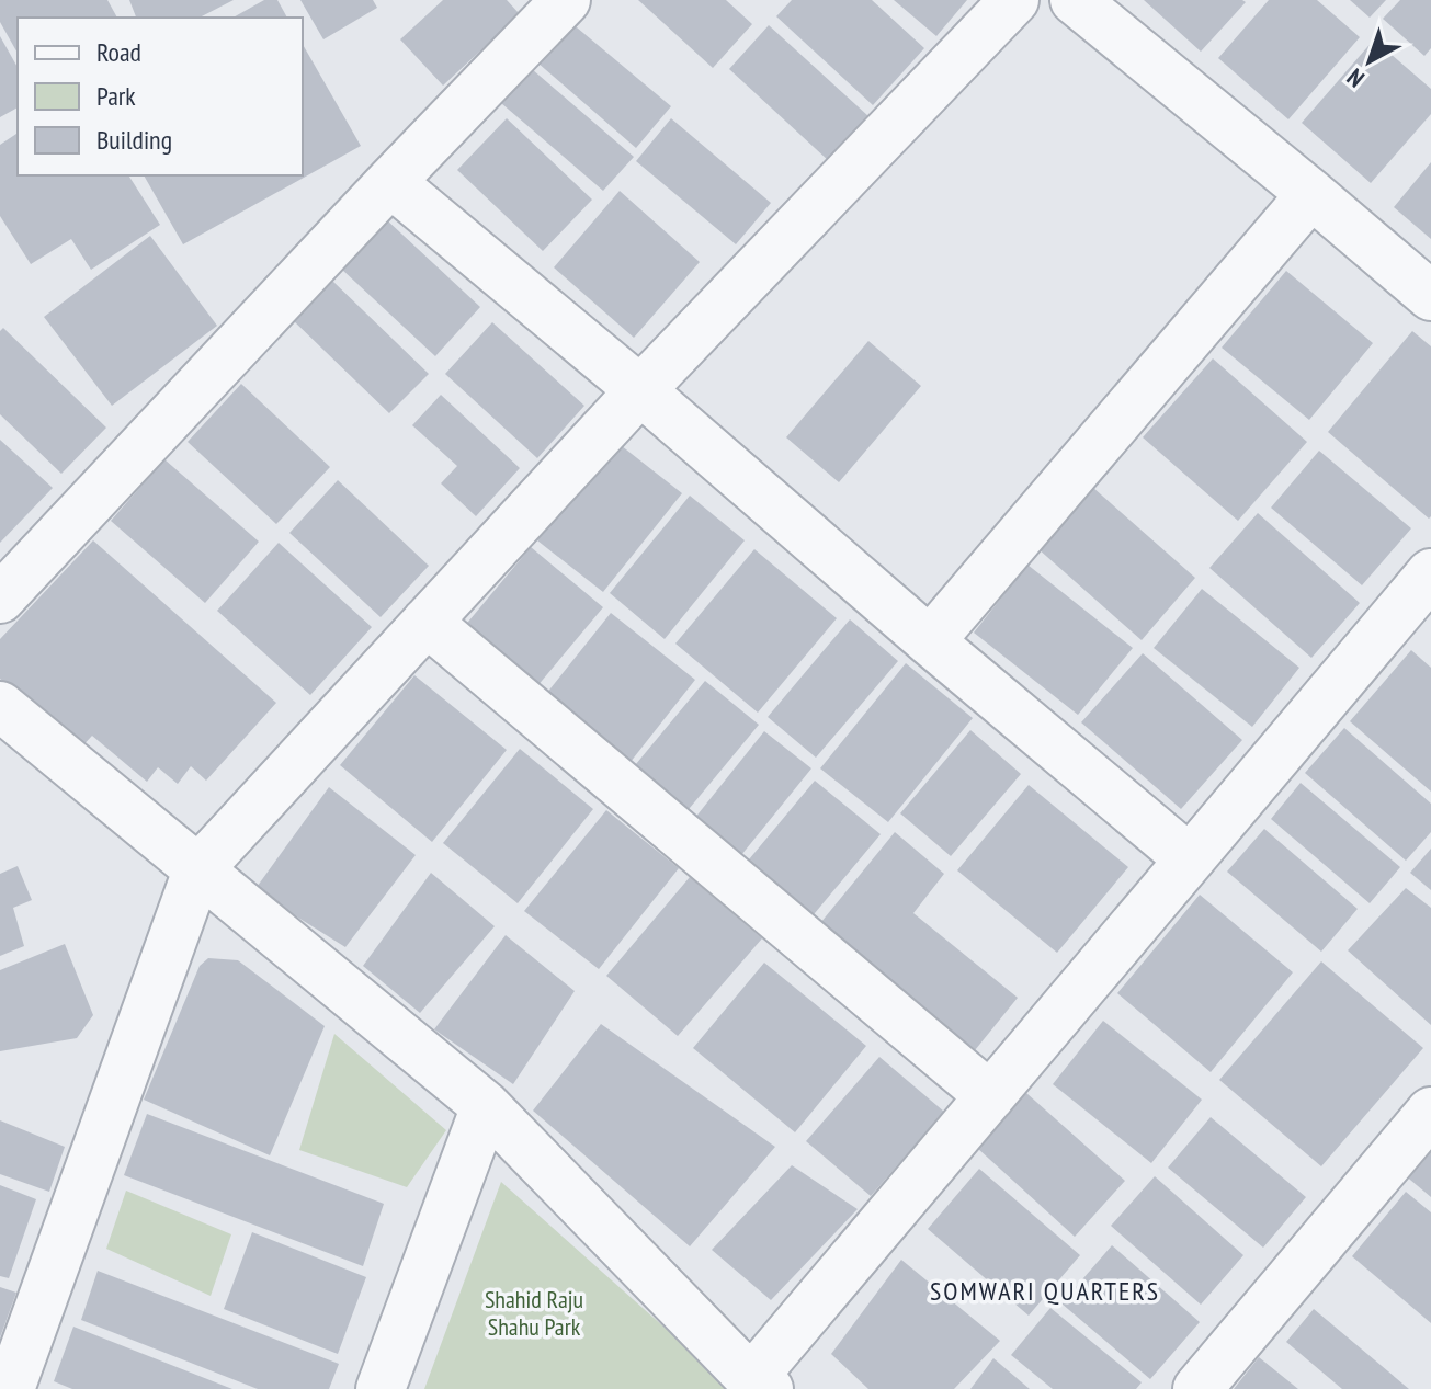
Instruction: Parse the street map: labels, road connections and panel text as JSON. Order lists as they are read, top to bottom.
{
  "districts": ["SOMWARI QUARTERS"],
  "parks": ["Shahid Raju Shahu Park"],
  "legend": ["Road", "Park", "Building"],
  "north": "bottom left"
}
